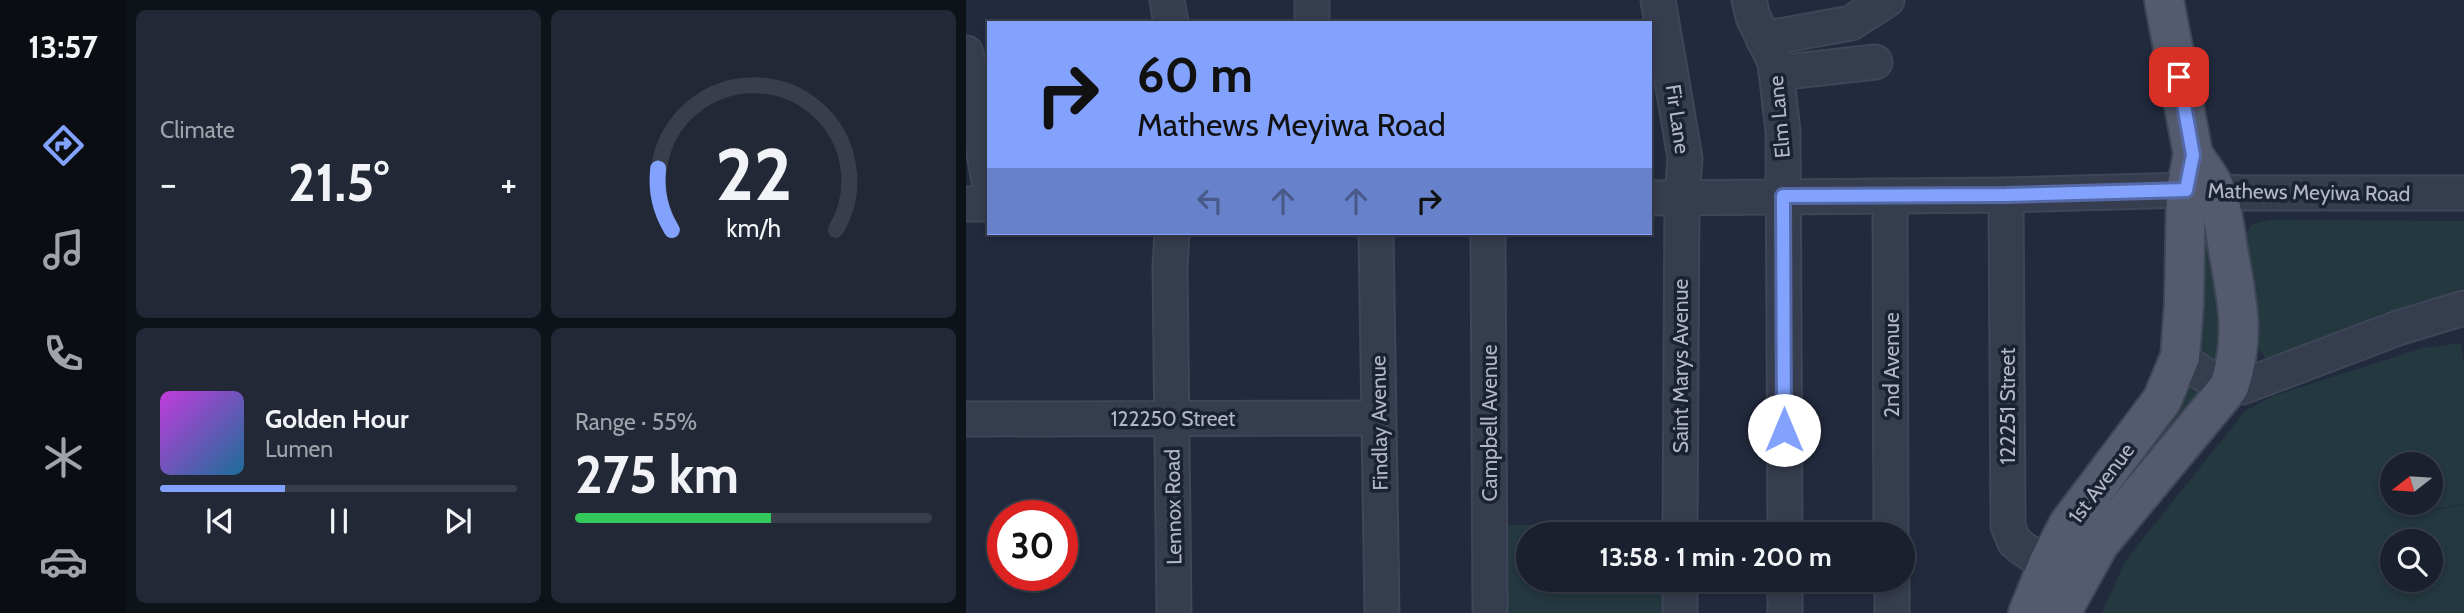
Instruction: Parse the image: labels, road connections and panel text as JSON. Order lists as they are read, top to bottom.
{
  "streets": {
    "main road": ["1st Avenue"],
    "street": [
      "Elm Lane",
      "Fir Lane",
      "Mathews Meyiwa Road",
      "2nd Avenue",
      "Saint Marys Avenue",
      "122251 Street",
      "122250 Street",
      "Findlay Avenue",
      "Campbell Avenue",
      "Lennox Road"
    ]
  },
  "crossings": [
    ["Elm Lane", "Mathews Meyiwa Road"],
    ["Fir Lane", "Mathews Meyiwa Road"],
    ["Fir Lane", "Saint Marys Avenue"],
    ["Mathews Meyiwa Road", "2nd Avenue"],
    ["Mathews Meyiwa Road", "Saint Marys Avenue"],
    ["Mathews Meyiwa Road", "122251 Street"],
    ["Mathews Meyiwa Road", "1st Avenue"],
    ["122251 Street", "1st Avenue"],
    ["122250 Street", "Findlay Avenue"],
    ["122250 Street", "Lennox Road"]
  ],
  "north": "left",
  "page": {
    "tabs": "13:57",
    "tile": [
      "Climate",
      ["Range · 55%", "275 km"]
    ],
    "turn": ["60 m", "Mathews Meyiwa Road"],
    "heat": ["−", "21.5°", "+"],
    "song": ["Golden Hour", "Lumen"],
    "limit": "30",
    "trip": "13:58 · 1 min · 200 m",
    "gauge": ["22", "km/h"]
  }
}
